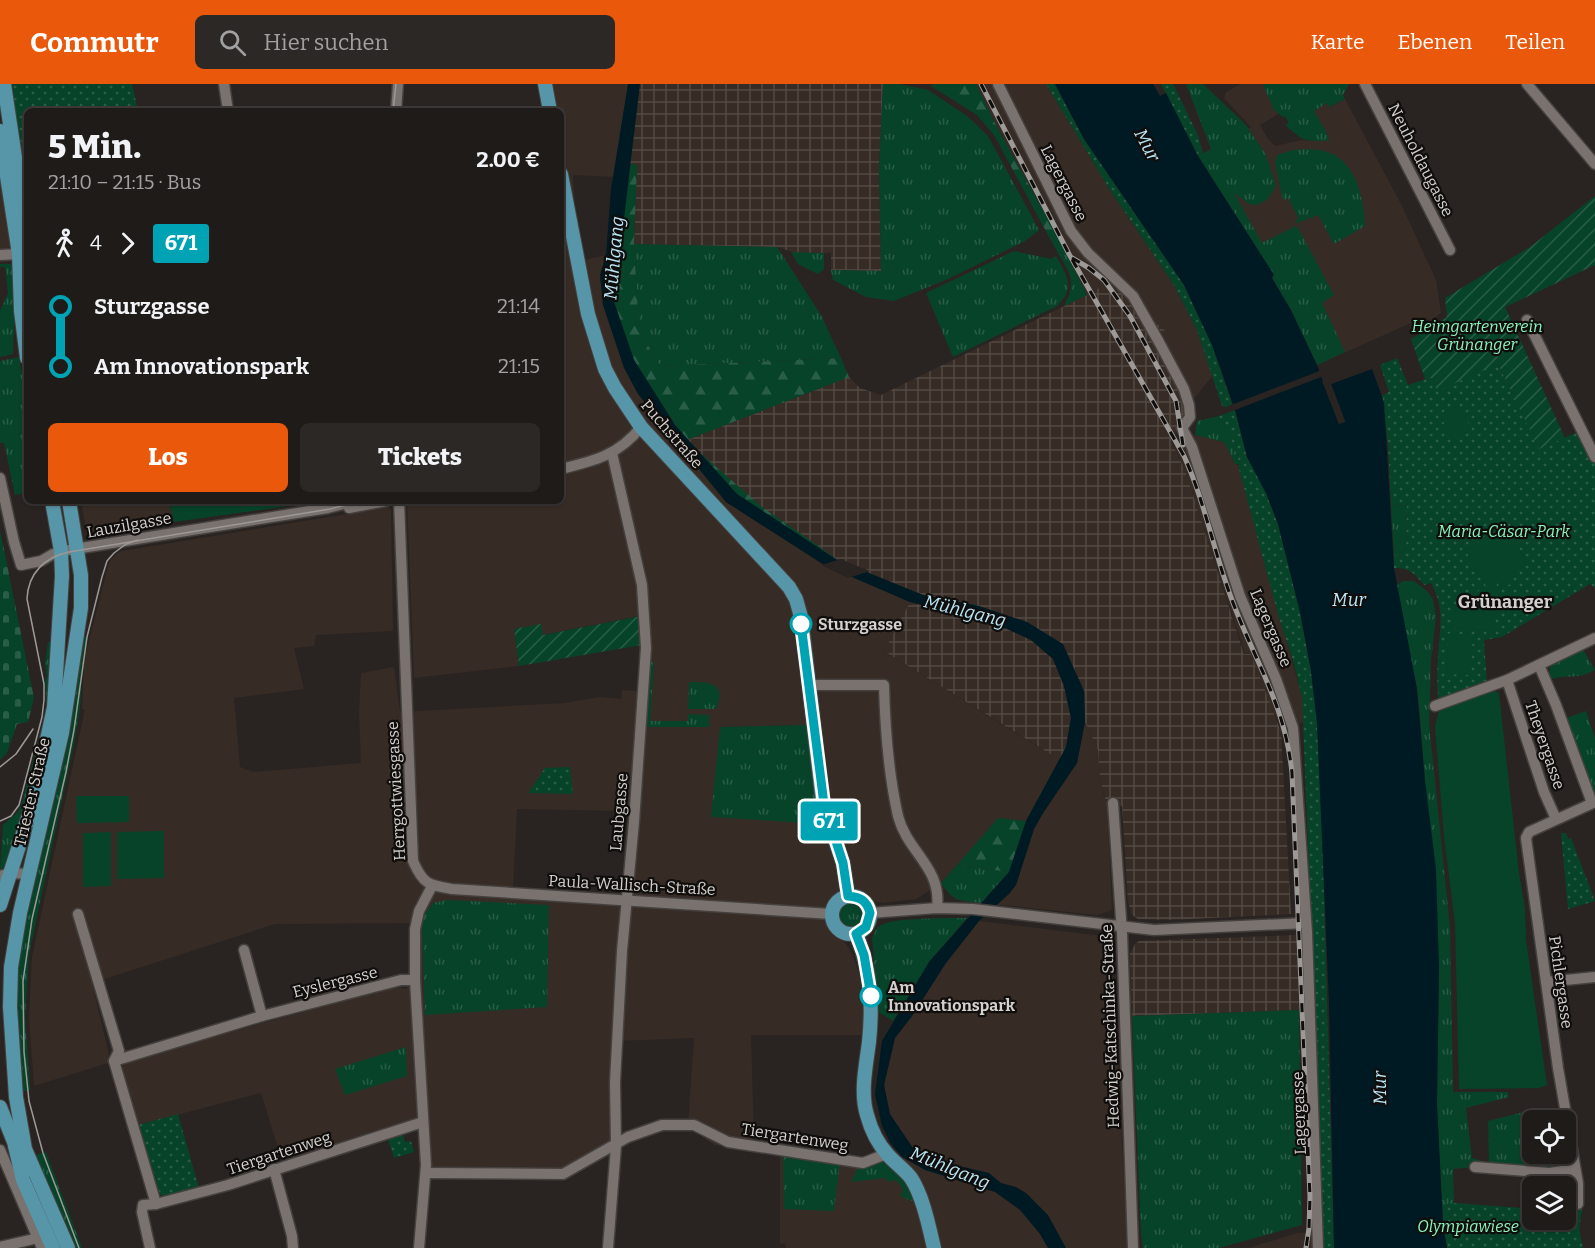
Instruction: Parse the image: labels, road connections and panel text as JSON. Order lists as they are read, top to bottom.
{
  "streets": {
    "main road": ["Puchstraße", "Triester Straße"],
    "street": [
      "Neuholdaugasse",
      "Lagergasse",
      "Lauzilgasse",
      "Theyergasse",
      "Herrgottwiesgasse",
      "Laubgasse",
      "Paula-Wallisch-Straße",
      "Eyslergasse",
      "Pichlergasse",
      "Hedwig-Katschinka-Straße",
      "Tiergartenweg"
    ]
  },
  "crossings": [
    ["Puchstraße", "Paula-Wallisch-Straße"],
    ["Lauzilgasse", "Triester Straße"],
    ["Theyergasse", "Pichlergasse"],
    ["Herrgottwiesgasse", "Paula-Wallisch-Straße"],
    ["Laubgasse", "Paula-Wallisch-Straße"],
    ["Laubgasse", "Tiergartenweg"]
  ],
  "districts": ["Grünanger"],
  "water": ["Mur", "Mühlgang"],
  "parks": ["Heimgartenverein Grünanger", "Maria-Cäsar-Park", "Olympiawiese"],
  "places": ["Sturzgasse", "Am Innovationspark"],
  "lines": ["bus line 671"],
  "page": {
    "header": "Commutr",
    "search": "Hier suchen",
    "nav": ["Karte", "Ebenen", "Teilen"],
    "on_map": "671",
    "heading": ["5 Min.", "21:10 – 21:15 · Bus", "2.00 €"],
    "legs": ["4", "671"],
    "list": [
      {
        "name": "Sturzgasse",
        "value": "21:14"
      },
      {
        "name": "Am Innovationspark",
        "value": "21:15"
      }
    ],
    "buttons": ["Los", "Tickets"]
  }
}
